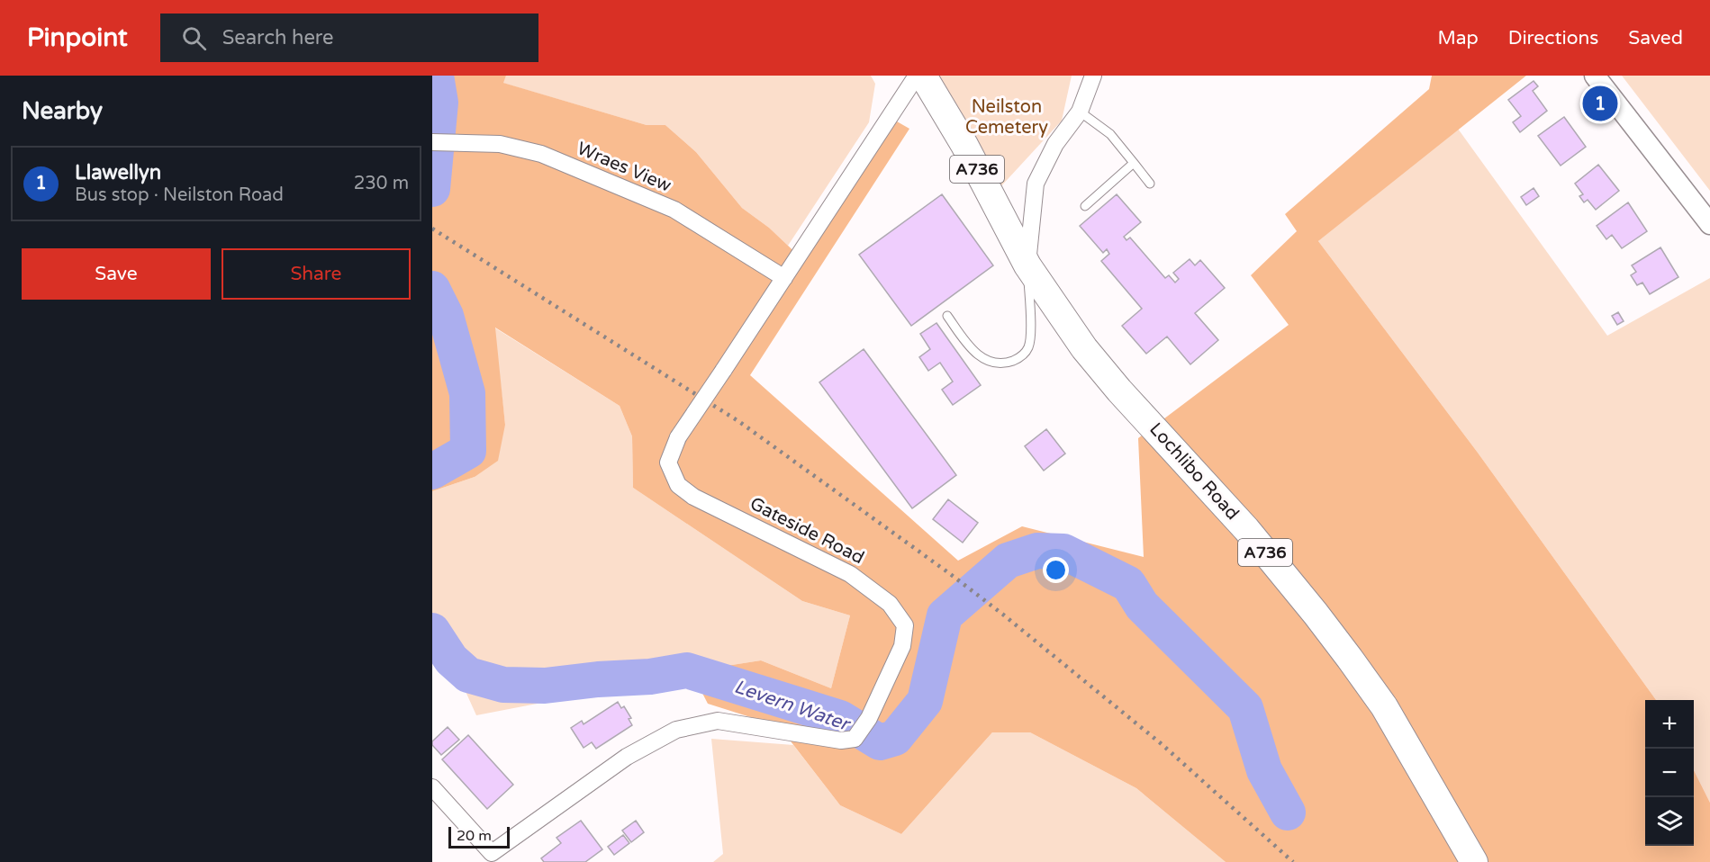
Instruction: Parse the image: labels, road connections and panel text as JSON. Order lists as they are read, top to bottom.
{
  "streets": {
    "main road": ["A736", "Lochlibo Road"],
    "street": ["Wraes View", "Gateside Road"]
  },
  "crossings": [
    ["Wraes View", "Gateside Road"]
  ],
  "water": ["Levern Water"],
  "parks": ["Neilston Cemetery"],
  "scale_bar": "20 m",
  "page": {
    "header": "Pinpoint",
    "search": "Search here",
    "nav": ["Map", "Directions", "Saved"],
    "heading": "Nearby",
    "pins": "1",
    "list": [
      {
        "mark": "1",
        "name": "Llawellyn",
        "note": "Bus stop · Neilston Road",
        "value": "230 m"
      }
    ],
    "buttons": ["Save", "Share"],
    "map_buttons": ["+", "−"],
    "scale": "20 m"
  }
}
